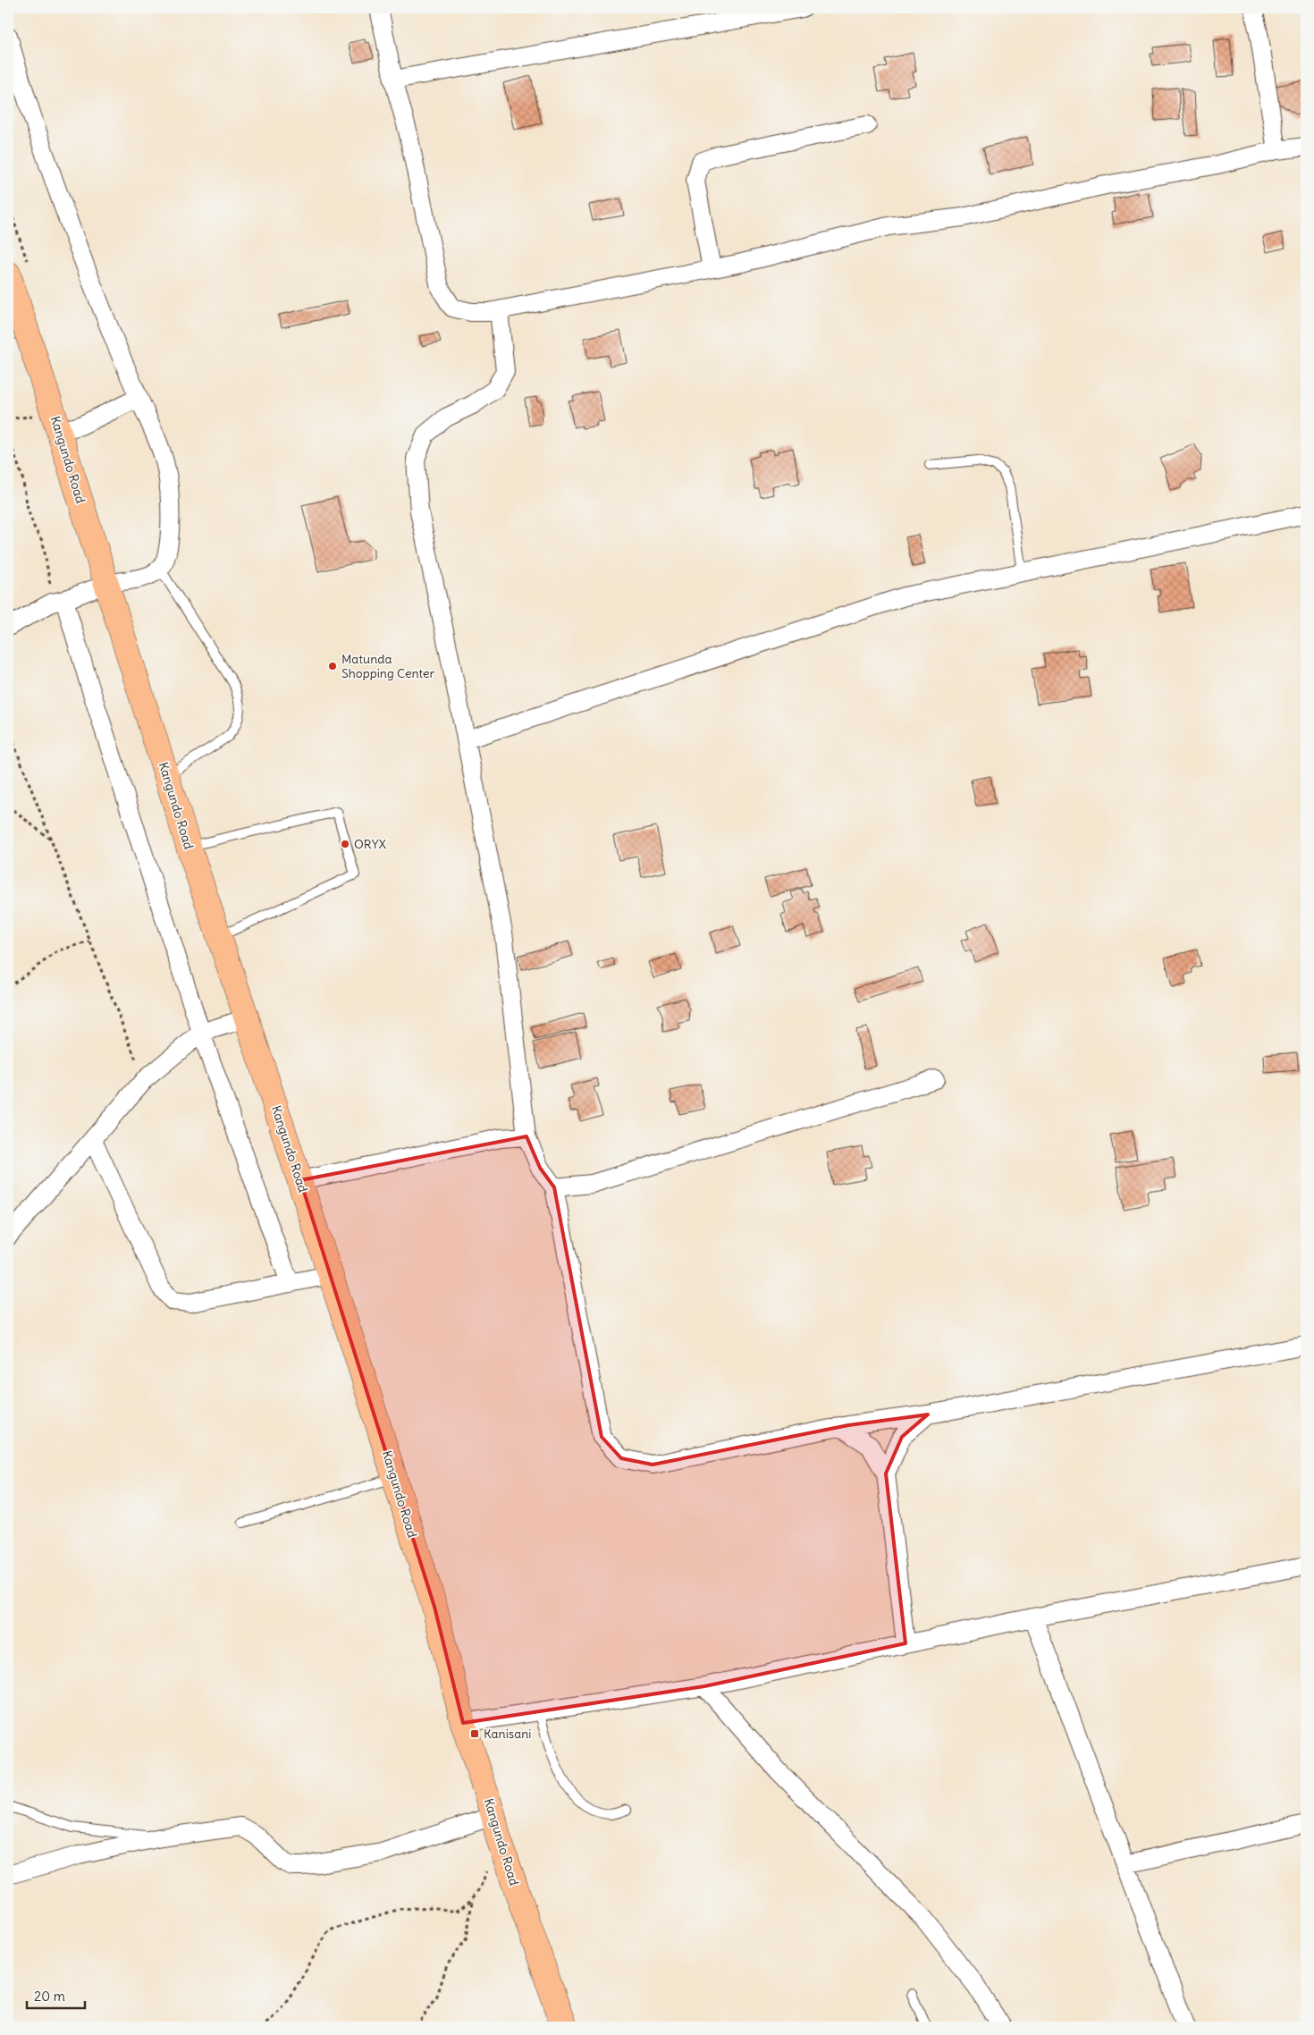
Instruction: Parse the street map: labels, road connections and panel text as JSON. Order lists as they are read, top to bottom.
{
  "streets": {
    "highway": ["Kangundo Road"]
  },
  "places": {
    "other": ["Matunda Shopping Center", "ORYX"],
    "transit": ["Kanisani"]
  },
  "scale_bar": "20 m"
}
